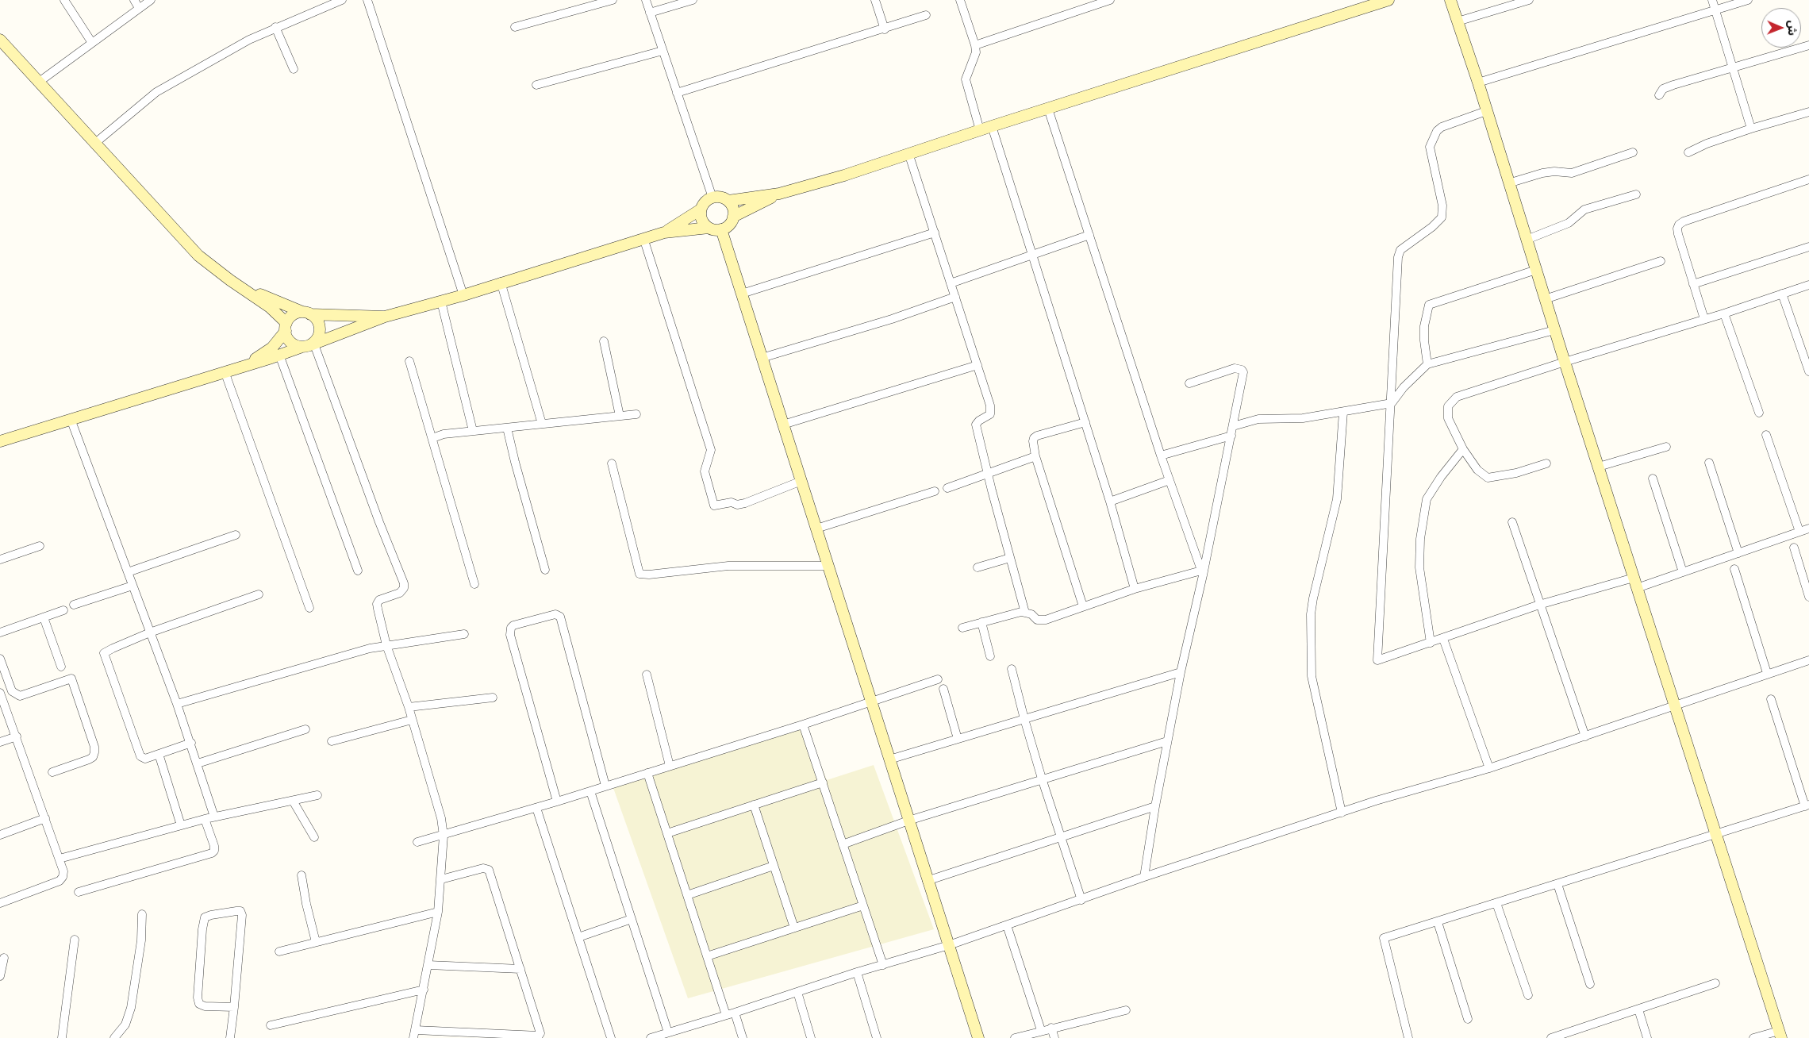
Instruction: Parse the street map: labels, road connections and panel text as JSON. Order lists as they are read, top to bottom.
{
  "north": "right"
}
